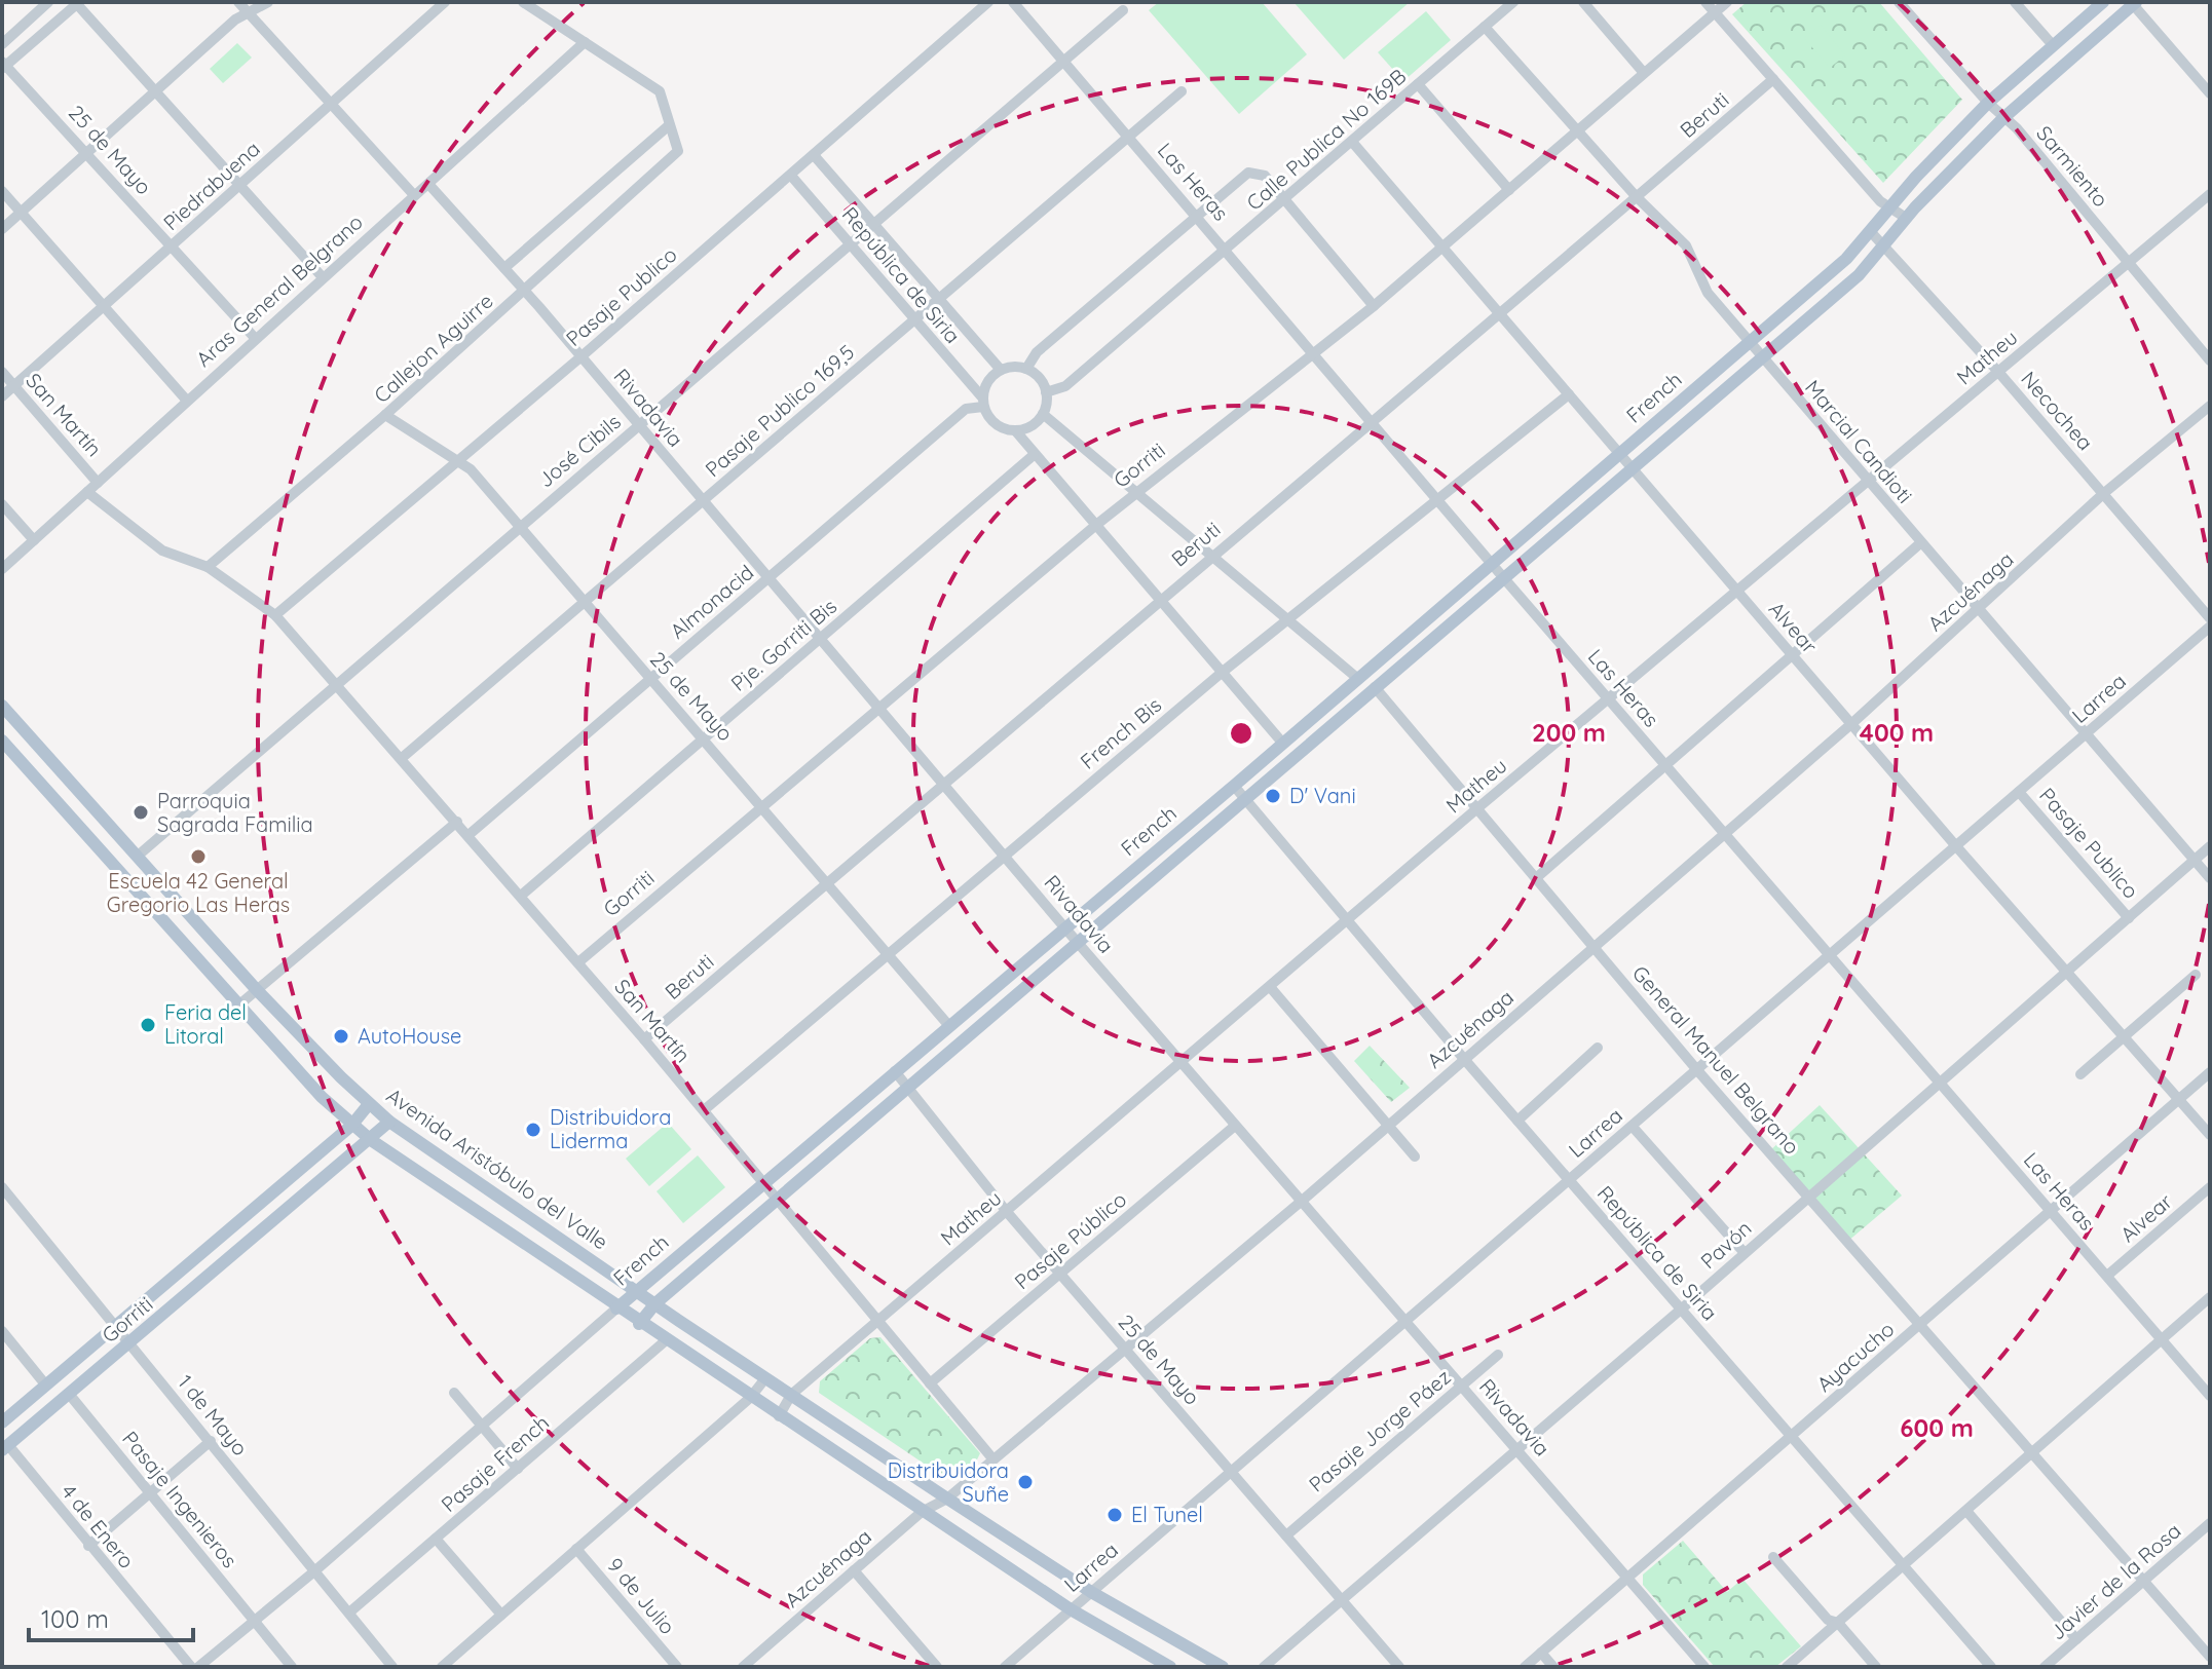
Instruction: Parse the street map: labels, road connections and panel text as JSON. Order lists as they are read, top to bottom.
{
  "streets": {
    "main road": ["French", "Gorriti", "Avenida Aristóbulo del Valle"],
    "street": [
      "Beruti",
      "Calle Publica No 169B",
      "25 de Mayo",
      "Sarmiento",
      "Las Heras",
      "Piedrabuena",
      "República de Siria",
      "Aras General Belgrano",
      "Pasaje Publico",
      "Callejon Aguirre",
      "Matheu",
      "Rivadavia",
      "Pasaje Publico 169,5",
      "Necochea",
      "San Martín",
      "Marcial Candioti",
      "José Cibils",
      "Azcuénaga",
      "Almonacid",
      "Alvear",
      "Pje. Gorriti Bis",
      "Larrea",
      "French Bis",
      "General Manuel Belgrano",
      "Pasaje Público",
      "Pavón",
      "Ayacucho",
      "1 de Mayo",
      "Pasaje Jorge Páez",
      "Pasaje French",
      "Pasaje Ingenieros",
      "4 de Enero",
      "Javier de la Rosa",
      "9 de Julio"
    ]
  },
  "crossings": [
    ["Beruti", "25 de Mayo"],
    ["Beruti", "Las Heras"],
    ["Beruti", "Rivadavia"],
    ["Beruti", "San Martín"],
    ["Beruti", "Marcial Candioti"],
    ["Beruti", "Alvear"],
    ["Calle Publica No 169B", "Las Heras"],
    ["Calle Publica No 169B", "República de Siria"],
    ["Calle Publica No 169B", "Marcial Candioti"],
    ["Calle Publica No 169B", "Almonacid"],
    ["Calle Publica No 169B", "Alvear"],
    ["25 de Mayo", "Piedrabuena"],
    ["25 de Mayo", "Aras General Belgrano"],
    ["25 de Mayo", "Pasaje Publico"],
    ["25 de Mayo", "Callejon Aguirre"],
    ["25 de Mayo", "Matheu"],
    ["25 de Mayo", "French"],
    ["25 de Mayo", "Pasaje Publico 169,5"],
    ["25 de Mayo", "José Cibils"],
    ["25 de Mayo", "Gorriti"],
    ["25 de Mayo", "Azcuénaga"],
    ["25 de Mayo", "Almonacid"],
    ["25 de Mayo", "Pje. Gorriti Bis"],
    ["25 de Mayo", "Larrea"],
    ["25 de Mayo", "French Bis"],
    ["25 de Mayo", "Pasaje Público"],
    ["25 de Mayo", "Pavón"],
    ["25 de Mayo", "Pasaje Jorge Páez"],
    ["Sarmiento", "Matheu"],
    ["Sarmiento", "French"],
    ["Las Heras", "Matheu"],
    ["Las Heras", "French"],
    ["Las Heras", "Pasaje Publico 169,5"],
    ["Las Heras", "José Cibils"],
    ["Las Heras", "Gorriti"],
    ["Las Heras", "Azcuénaga"],
    ["Las Heras", "Alvear"],
    ["Las Heras", "Larrea"],
    ["Las Heras", "French Bis"],
    ["Las Heras", "Pavón"],
    ["Las Heras", "Ayacucho"],
    ["Piedrabuena", "San Martín"],
    ["República de Siria", "Pasaje Publico"],
    ["República de Siria", "Matheu"],
    ["República de Siria", "French"],
    ["República de Siria", "Pasaje Publico 169,5"],
    ["República de Siria", "José Cibils"],
    ["República de Siria", "Azcuénaga"],
    ["República de Siria", "Almonacid"],
    ["República de Siria", "Larrea"],
    ["República de Siria", "Pavón"],
    ["República de Siria", "Ayacucho"],
    ["Aras General Belgrano", "Rivadavia"],
    ["Aras General Belgrano", "San Martín"],
    ["Pasaje Publico", "Rivadavia"],
    ["Pasaje Publico", "San Martín"],
    ["Pasaje Publico", "Larrea"],
    ["Pasaje Publico", "Pavón"],
    ["Callejon Aguirre", "Rivadavia"],
    ["Callejon Aguirre", "San Martín"],
    ["Matheu", "Rivadavia"],
    ["Matheu", "Necochea"],
    ["Matheu", "San Martín"],
    ["Matheu", "Marcial Candioti"],
    ["Matheu", "Alvear"],
    ["Matheu", "General Manuel Belgrano"],
    ["Matheu", "Avenida Aristóbulo del Valle"],
    ["French", "Rivadavia"],
    ["French", "Necochea"],
    ["French", "San Martín"],
    ["French", "Marcial Candioti"],
    ["French", "Alvear"],
    ["French", "General Manuel Belgrano"],
    ["French", "Avenida Aristóbulo del Valle"],
    ["French", "1 de Mayo"],
    ["French", "Pasaje Ingenieros"],
    ["Rivadavia", "Pasaje Publico 169,5"],
    ["Rivadavia", "José Cibils"],
    ["Rivadavia", "Gorriti"],
    ["Rivadavia", "Azcuénaga"],
    ["Rivadavia", "Almonacid"],
    ["Rivadavia", "Pje. Gorriti Bis"],
    ["Rivadavia", "Larrea"],
    ["Rivadavia", "French Bis"],
    ["Rivadavia", "Pasaje Público"],
    ["Rivadavia", "Pavón"],
    ["Rivadavia", "Ayacucho"],
    ["Rivadavia", "Pasaje Jorge Páez"],
    ["Pasaje Publico 169,5", "San Martín"],
    ["Necochea", "Azcuénaga"],
    ["San Martín", "José Cibils"],
    ["San Martín", "Gorriti"],
    ["San Martín", "Azcuénaga"],
    ["San Martín", "Almonacid"],
    ["San Martín", "Pje. Gorriti Bis"],
    ["San Martín", "French Bis"],
    ["San Martín", "Pasaje Público"],
    ["Marcial Candioti", "Gorriti"],
    ["Marcial Candioti", "Azcuénaga"],
    ["Marcial Candioti", "Larrea"],
    ["Marcial Candioti", "Pavón"],
    ["José Cibils", "Avenida Aristóbulo del Valle"],
    ["Gorriti", "Alvear"],
    ["Gorriti", "Avenida Aristóbulo del Valle"],
    ["Gorriti", "1 de Mayo"],
    ["Gorriti", "Pasaje Ingenieros"],
    ["Gorriti", "4 de Enero"],
    ["Azcuénaga", "Alvear"],
    ["Azcuénaga", "General Manuel Belgrano"],
    ["Azcuénaga", "Avenida Aristóbulo del Valle"],
    ["Alvear", "Larrea"],
    ["Alvear", "French Bis"],
    ["Alvear", "Pavón"],
    ["Alvear", "Ayacucho"],
    ["Larrea", "General Manuel Belgrano"],
    ["Larrea", "Avenida Aristóbulo del Valle"],
    ["General Manuel Belgrano", "Pavón"],
    ["General Manuel Belgrano", "Ayacucho"],
    ["General Manuel Belgrano", "Javier de la Rosa"],
    ["1 de Mayo", "Pasaje French"]
  ],
  "places": [
    "D' Vani",
    "Parroquia Sagrada Familia",
    "Escuela 42 General Gregorio Las Heras",
    "Feria del Litoral",
    "AutoHouse",
    "Distribuidora Liderma",
    "Distribuidora Suñe",
    "El Tunel"
  ],
  "scale_bar": "100 m",
  "rings": ["200 m", "400 m", "600 m"]
}
